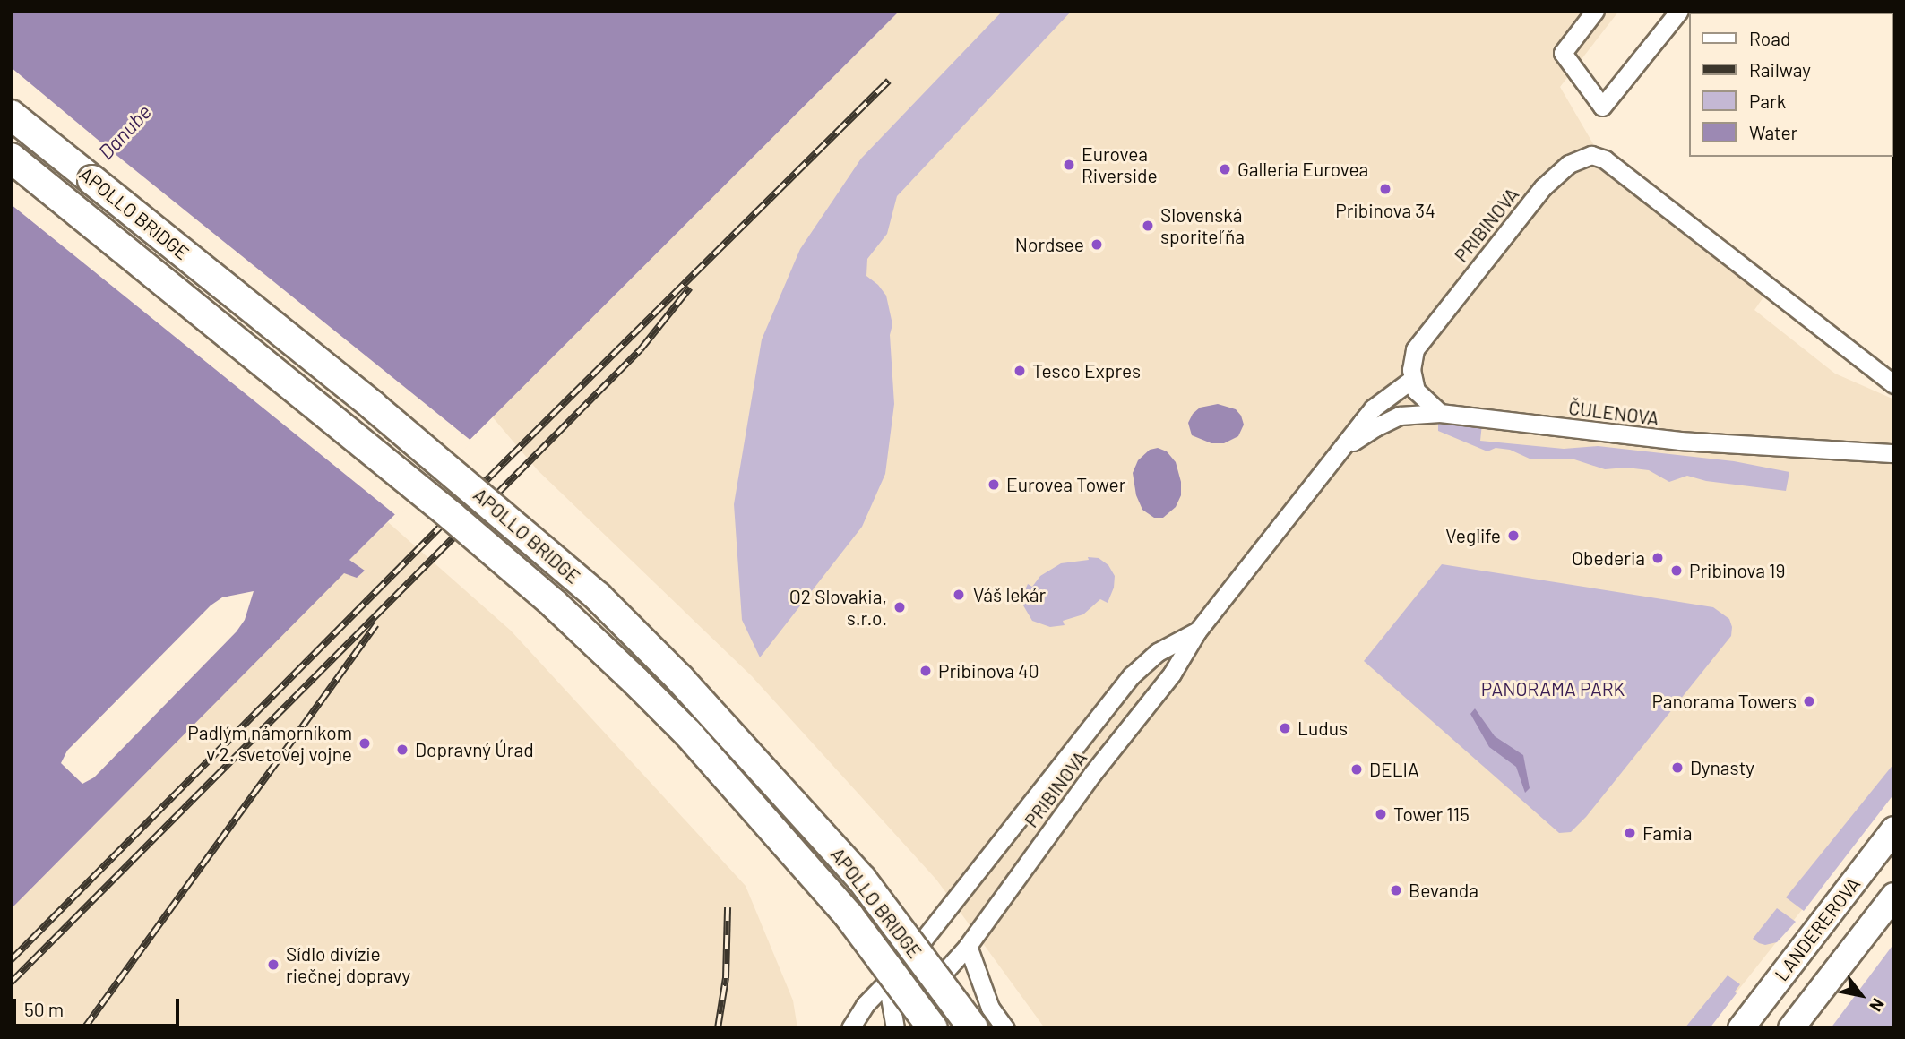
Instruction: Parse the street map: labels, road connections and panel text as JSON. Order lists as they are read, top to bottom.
{
  "streets": {
    "main road": ["APOLLO BRIDGE"],
    "street": ["PRIBINOVA", "ČULENOVA", "LANDEREROVA"]
  },
  "crossings": [
    ["PRIBINOVA", "ČULENOVA"]
  ],
  "water": ["Danube"],
  "parks": ["PANORAMA PARK"],
  "places": [
    "Eurovea Riverside",
    "Galleria Eurovea",
    "Pribinova 34",
    "Slovenská sporiteľňa",
    "Nordsee",
    "Tesco Expres",
    "Eurovea Tower",
    "Veglife",
    "Obederia",
    "Pribinova 19",
    "Váš lekár",
    "O2 Slovakia, s.r.o.",
    "Pribinova 40",
    "Panorama Towers",
    "Ludus",
    "Padlým námorníkom v 2. svetovej vojne",
    "Dopravný Úrad",
    "Dynasty",
    "DELIA",
    "Tower 115",
    "Famia",
    "Bevanda",
    "Sídlo divízie riečnej dopravy"
  ],
  "legend": [
    "Road",
    "Railway",
    "Park",
    "Water"
  ],
  "scale_bar": "50 m",
  "north": "bottom right"
}
